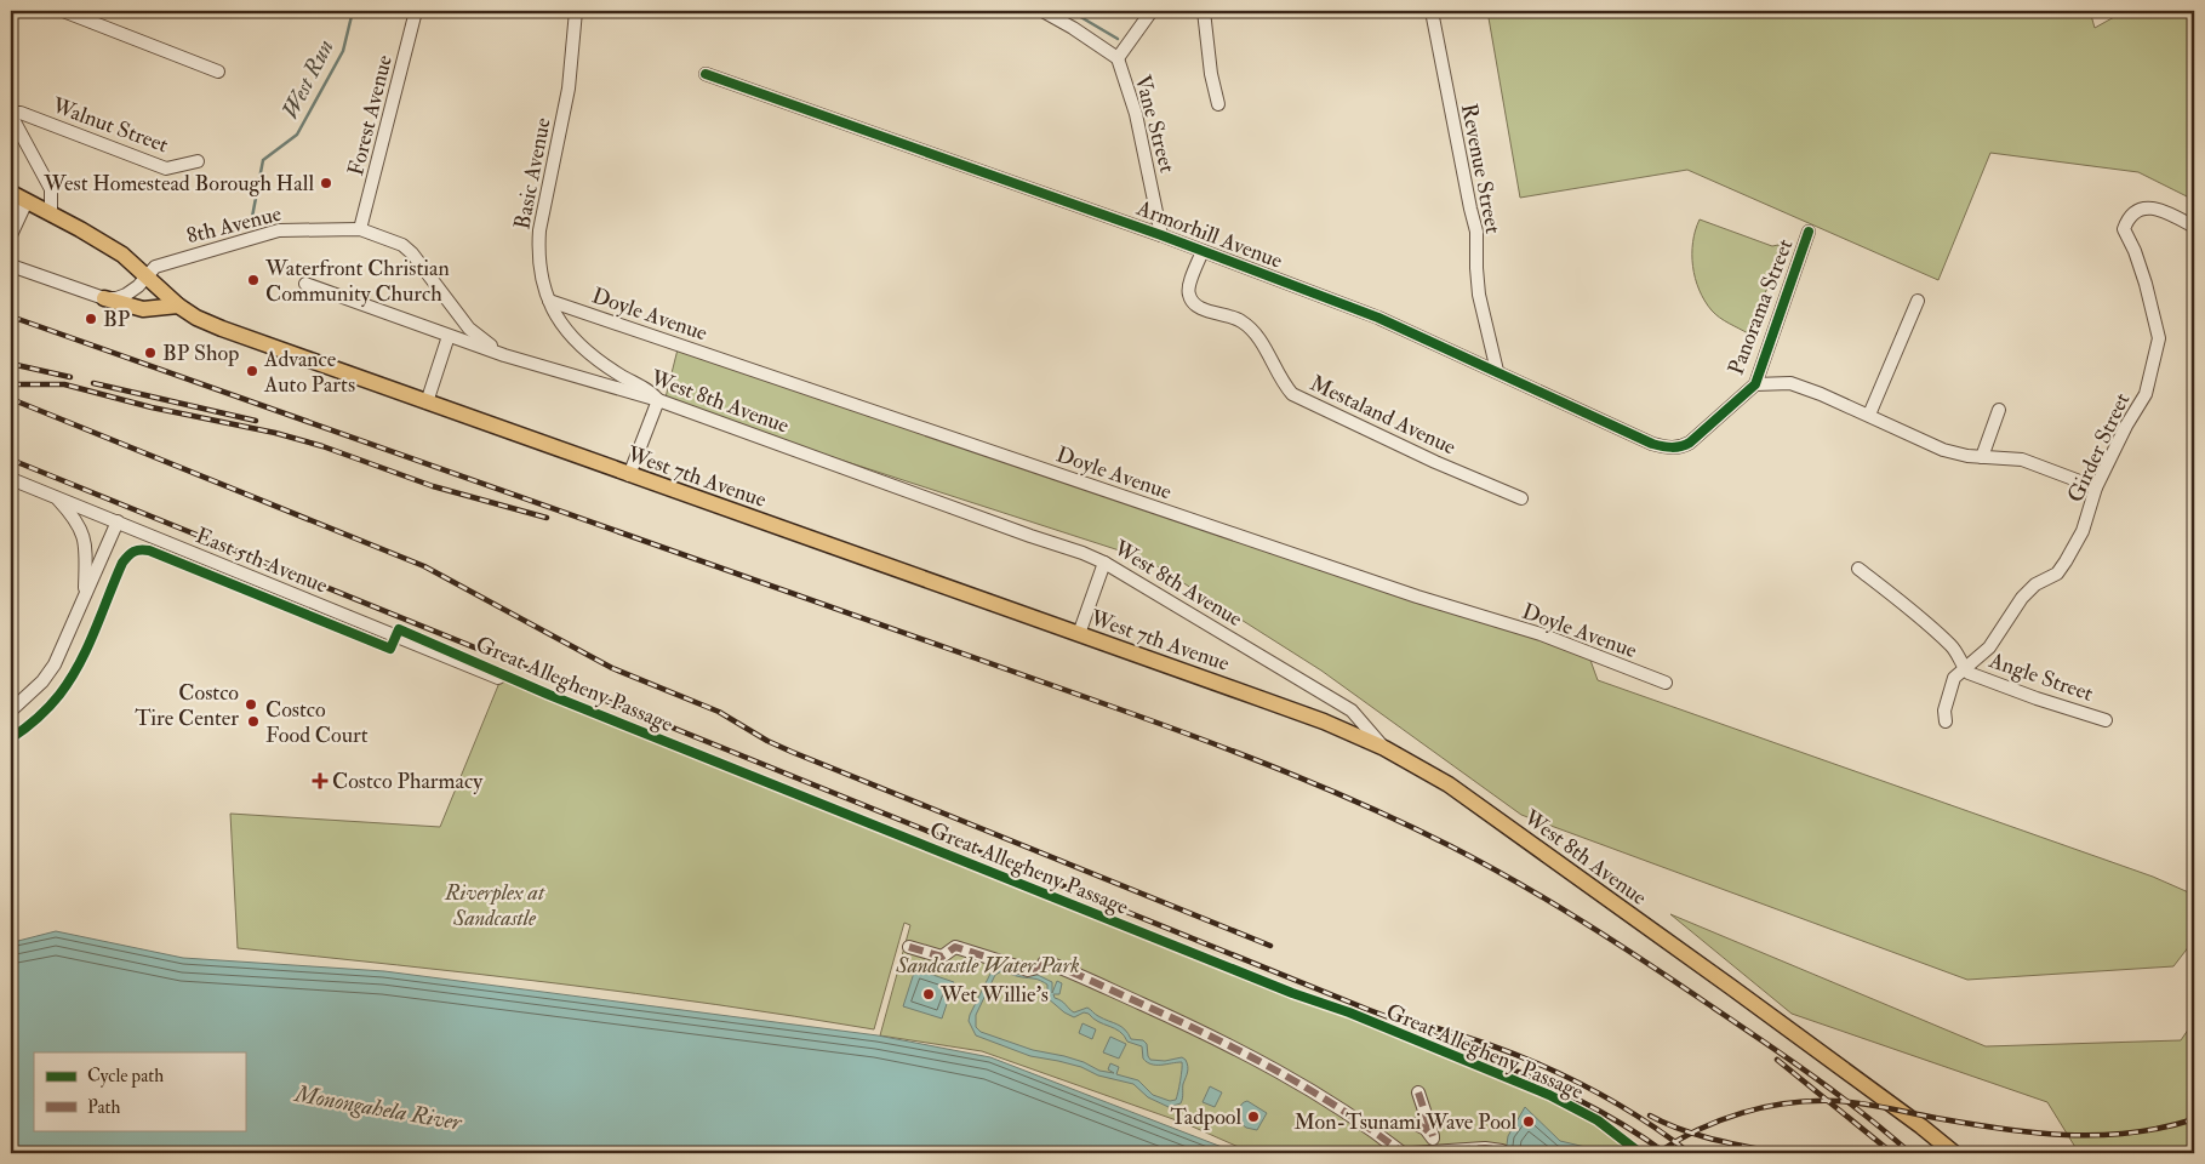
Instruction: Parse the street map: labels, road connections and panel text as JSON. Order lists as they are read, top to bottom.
{
  "streets": {
    "main road": ["West 8th Avenue", "West 7th Avenue"],
    "street": [
      "Forest Avenue",
      "Vane Street",
      "Walnut Street",
      "Revenue Street",
      "Basic Avenue",
      "8th Avenue",
      "Armorhill Avenue",
      "Panorama Street",
      "Doyle Avenue",
      "Mestaland Avenue",
      "Girder Street",
      "East 5th Avenue",
      "Angle Street"
    ],
    "cycle path": ["Great Allegheny Passage"]
  },
  "crossings": [
    ["Forest Avenue", "8th Avenue"],
    ["Vane Street", "Armorhill Avenue"],
    ["Revenue Street", "Armorhill Avenue"],
    ["Basic Avenue", "Doyle Avenue"],
    ["Basic Avenue", "West 8th Avenue"],
    ["8th Avenue", "West 8th Avenue"],
    ["8th Avenue", "West 7th Avenue"],
    ["Armorhill Avenue", "Panorama Street"],
    ["Armorhill Avenue", "Mestaland Avenue"],
    ["West 8th Avenue", "West 7th Avenue"],
    ["Girder Street", "Angle Street"]
  ],
  "water": ["West Run", "Monongahela River"],
  "parks": ["Riverplex at Sandcastle", "Sandcastle Water Park"],
  "places": {
    "other": [
      "West Homestead Borough Hall",
      "Waterfront Christian Community Church",
      "BP",
      "BP Shop",
      "Advance Auto Parts",
      "Costco Tire Center",
      "Costco Food Court",
      "Wet Willie's",
      "Tadpool",
      "Mon-Tsunami Wave Pool"
    ],
    "health": ["Costco Pharmacy"]
  },
  "legend": ["Cycle path", "Path"]
}
